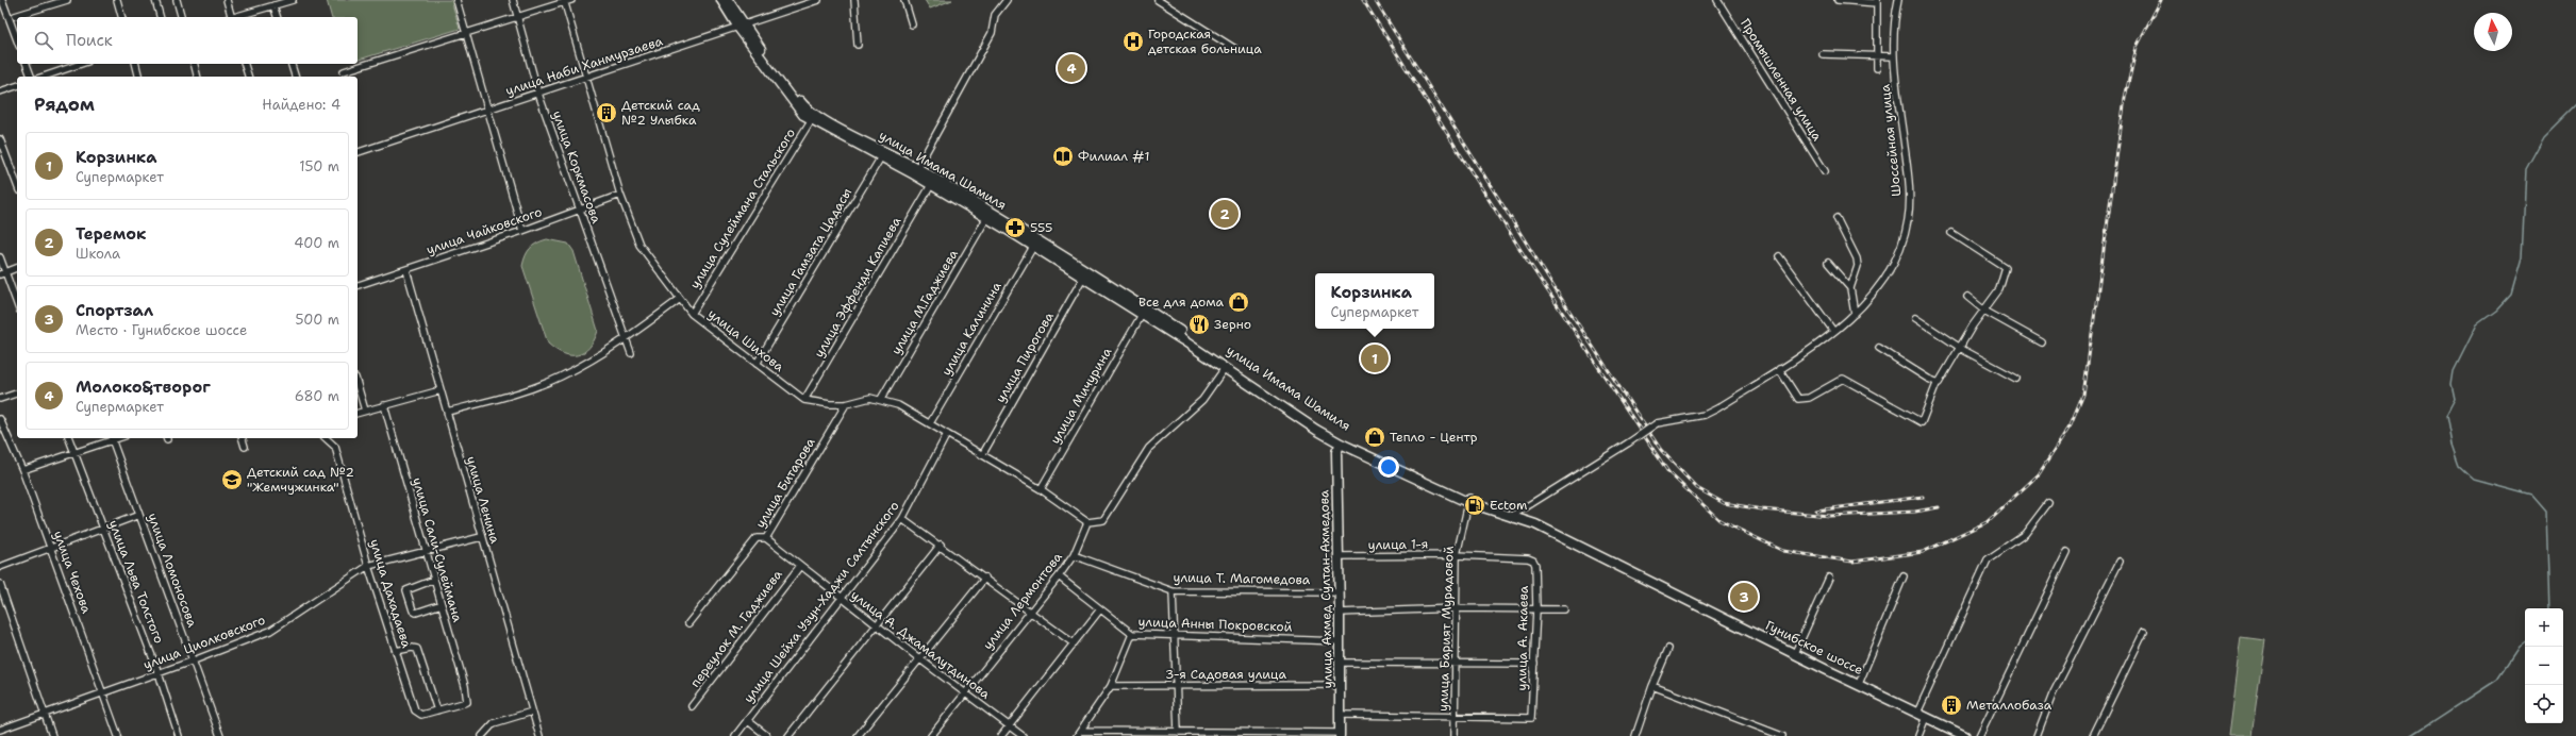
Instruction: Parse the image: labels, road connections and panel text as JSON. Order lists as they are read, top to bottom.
{
  "streets": {
    "main road": ["улица Имама Шамиля", "улица Ахмед Султан-Ахмедова", "Гунибское шоссе"],
    "street": [
      "улица Наби Ханмурзаева",
      "Промышленная улица",
      "Шоссейная улица",
      "улица Коркмасова",
      "улица Сулеймана Стальского",
      "улица Чайковского",
      "улица Гамзата Цадасы",
      "улица Эффенди Капиева",
      "улица М.Гаджиева",
      "улица Калинина",
      "улица Шихова",
      "улица Пирогова",
      "улица Мичурина",
      "улица Битарова",
      "улица Ленина",
      "улица 1-я",
      "улица Сали-Сулеймана",
      "улица Ломоносова",
      "улица Чехова",
      "улица Т. Магомедова",
      "улица Льва Толстого",
      "улица Дахадаева",
      "улица Лермонтова",
      "улица Шейха Узун-Хаджи Салтынского",
      "улица Анны Покровской",
      "переулок М. Гаджиева",
      "улица Барият Мурадовой",
      "улица А. Акаева",
      "улица Циолковского",
      "улица А. Джамалутдинова",
      "3-я Садовая улица"
    ]
  },
  "crossings": [
    ["улица Наби Ханмурзаева", "улица Коркмасова"],
    ["улица Наби Ханмурзаева", "улица Имама Шамиля"],
    ["улица Наби Ханмурзаева", "улица Шихова"],
    ["Шоссейная улица", "улица Имама Шамиля"],
    ["Шоссейная улица", "Гунибское шоссе"],
    ["улица Коркмасова", "улица Чайковского"],
    ["улица Имама Шамиля", "улица Сулеймана Стальского"],
    ["улица Имама Шамиля", "улица Гамзата Цадасы"],
    ["улица Имама Шамиля", "улица Эффенди Капиева"],
    ["улица Имама Шамиля", "улица М.Гаджиева"],
    ["улица Имама Шамиля", "улица Калинина"],
    ["улица Имама Шамиля", "улица Пирогова"],
    ["улица Имама Шамиля", "улица Мичурина"],
    ["улица Имама Шамиля", "улица Ахмед Султан-Ахмедова"],
    ["улица Имама Шамиля", "улица Барият Мурадовой"],
    ["улица Имама Шамиля", "Гунибское шоссе"],
    ["улица Сулеймана Стальского", "улица Шихова"],
    ["улица Чайковского", "улица Шихова"],
    ["улица Чайковского", "улица Ленина"],
    ["улица Гамзата Цадасы", "улица Шихова"],
    ["улица Эффенди Капиева", "улица Шихова"],
    ["улица М.Гаджиева", "улица Шихова"],
    ["улица Шихова", "улица Битарова"],
    ["улица Битарова", "улица А. Джамалутдинова"],
    ["улица Ленина", "улица Циолковского"],
    ["улица 1-я", "улица Ахмед Султан-Ахмедова"],
    ["улица 1-я", "улица Барият Мурадовой"],
    ["улица 1-я", "улица А. Акаева"],
    ["улица Сали-Сулеймана", "улица Дахадаева"],
    ["улица Сали-Сулеймана", "улица Циолковского"],
    ["улица Ломоносова", "улица Циолковского"],
    ["улица Чехова", "улица Циолковского"],
    ["улица Т. Магомедова", "улица Ахмед Султан-Ахмедова"],
    ["улица Т. Магомедова", "улица Лермонтова"],
    ["улица Льва Толстого", "улица Циолковского"],
    ["улица Ахмед Султан-Ахмедова", "улица Анны Покровской"],
    ["улица Ахмед Султан-Ахмедова", "3-я Садовая улица"],
    ["улица Дахадаева", "улица Циолковского"],
    ["улица Лермонтова", "улица Анны Покровской"],
    ["улица Лермонтова", "улица А. Джамалутдинова"],
    ["улица Шейха Узун-Хаджи Салтынского", "улица А. Джамалутдинова"],
    ["переулок М. Гаджиева", "улица А. Джамалутдинова"],
    ["улица Барият Мурадовой", "улица А. Акаева"]
  ],
  "places": {
    "hospital": ["Городская детская больница"],
    "building": ["Детский сад №2 Улыбка", "Металлобаза"],
    "library": ["Филиал #1"],
    "pharmacy": ["555"],
    "shop": ["Все для дома", "Тепло - Центр"],
    "restaurant": ["Зерно"],
    "school or university": ["Детский сад №2 \"Жемчужинка\""],
    "fuel station": ["Ectom"]
  },
  "north": "top",
  "page": {
    "search": "Поиск",
    "pins": [
      "4",
      "2",
      "1",
      "3"
    ],
    "heading": ["Рядом", "Найдено: 4"],
    "list": [
      {
        "mark": "1",
        "name": "Корзинка",
        "note": "Супермаркет",
        "value": "150 m"
      },
      {
        "mark": "2",
        "name": "Теремок",
        "note": "Школа",
        "value": "400 m"
      },
      {
        "mark": "3",
        "name": "Спортзал",
        "note": "Место · Гунибское шоссе",
        "value": "500 m"
      },
      {
        "mark": "4",
        "name": "Молоко&творог",
        "note": "Супермаркет",
        "value": "680 m"
      }
    ],
    "popup": ["Корзинка", "Супермаркет"],
    "map_buttons": ["+", "−"]
  }
}
